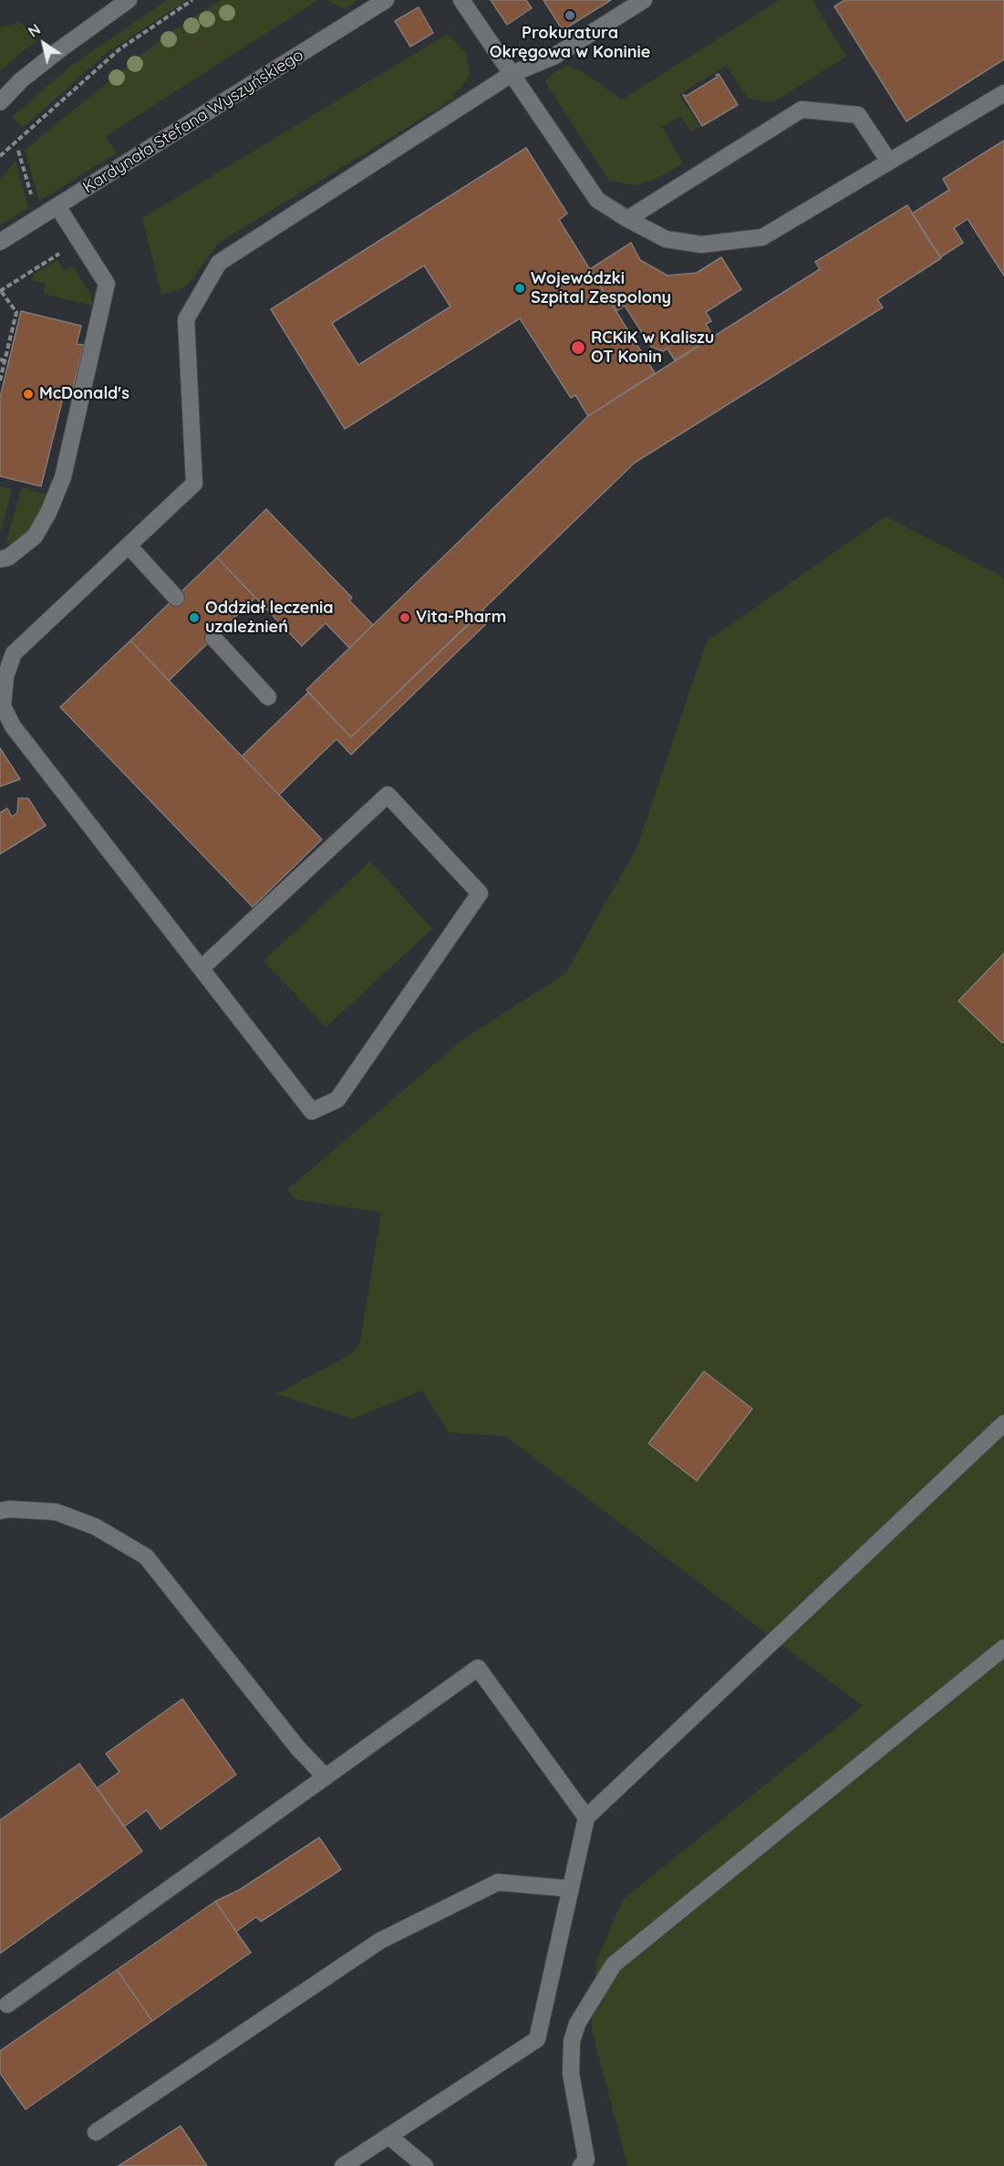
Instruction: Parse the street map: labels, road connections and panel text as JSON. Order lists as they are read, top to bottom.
{
  "streets": {
    "main road": ["Kardynała Stefana Wyszyńskiego"]
  },
  "places": [
    "Prokuratura Okręgowa w Koninie",
    "Wojewódzki Szpital Zespolony",
    "RCKiK w Kaliszu OT Konin",
    "McDonald's",
    "Oddział leczenia uzależnień",
    "Vita-Pharm"
  ],
  "north": "top left"
}
